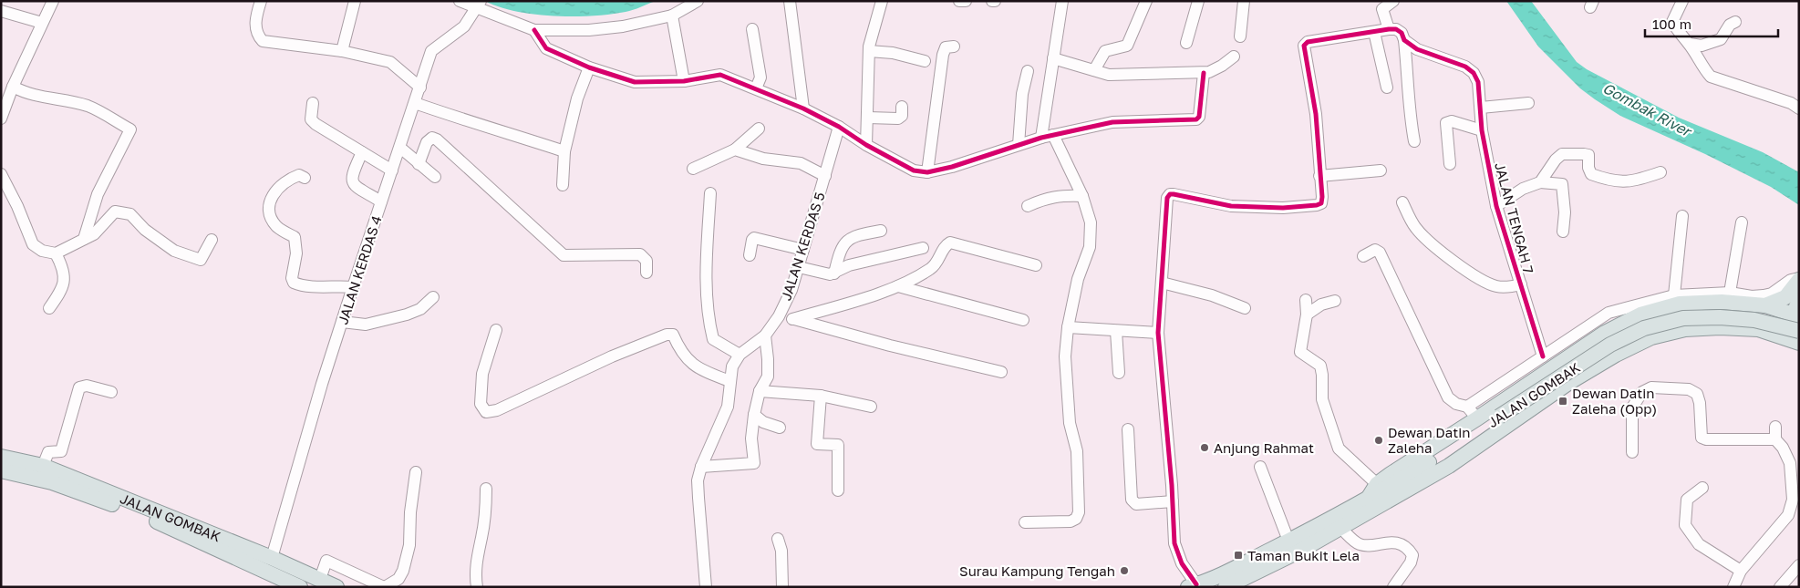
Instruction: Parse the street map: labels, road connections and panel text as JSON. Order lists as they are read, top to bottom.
{
  "streets": {
    "main road": ["JALAN GOMBAK"],
    "street": ["JALAN TENGAH 7", "JALAN KERDAS 5", "JALAN KERDAS 4"]
  },
  "crossings": [
    ["JALAN KERDAS 4", "JALAN GOMBAK"]
  ],
  "water": ["Gombak River"],
  "places": {
    "transit": ["Dewan Datin Zaleha (Opp)", "Taman Bukit Lela"],
    "other": ["Dewan Datin Zaleha", "Anjung Rahmat", "Surau Kampung Tengah"]
  },
  "scale_bar": "100 m"
}
